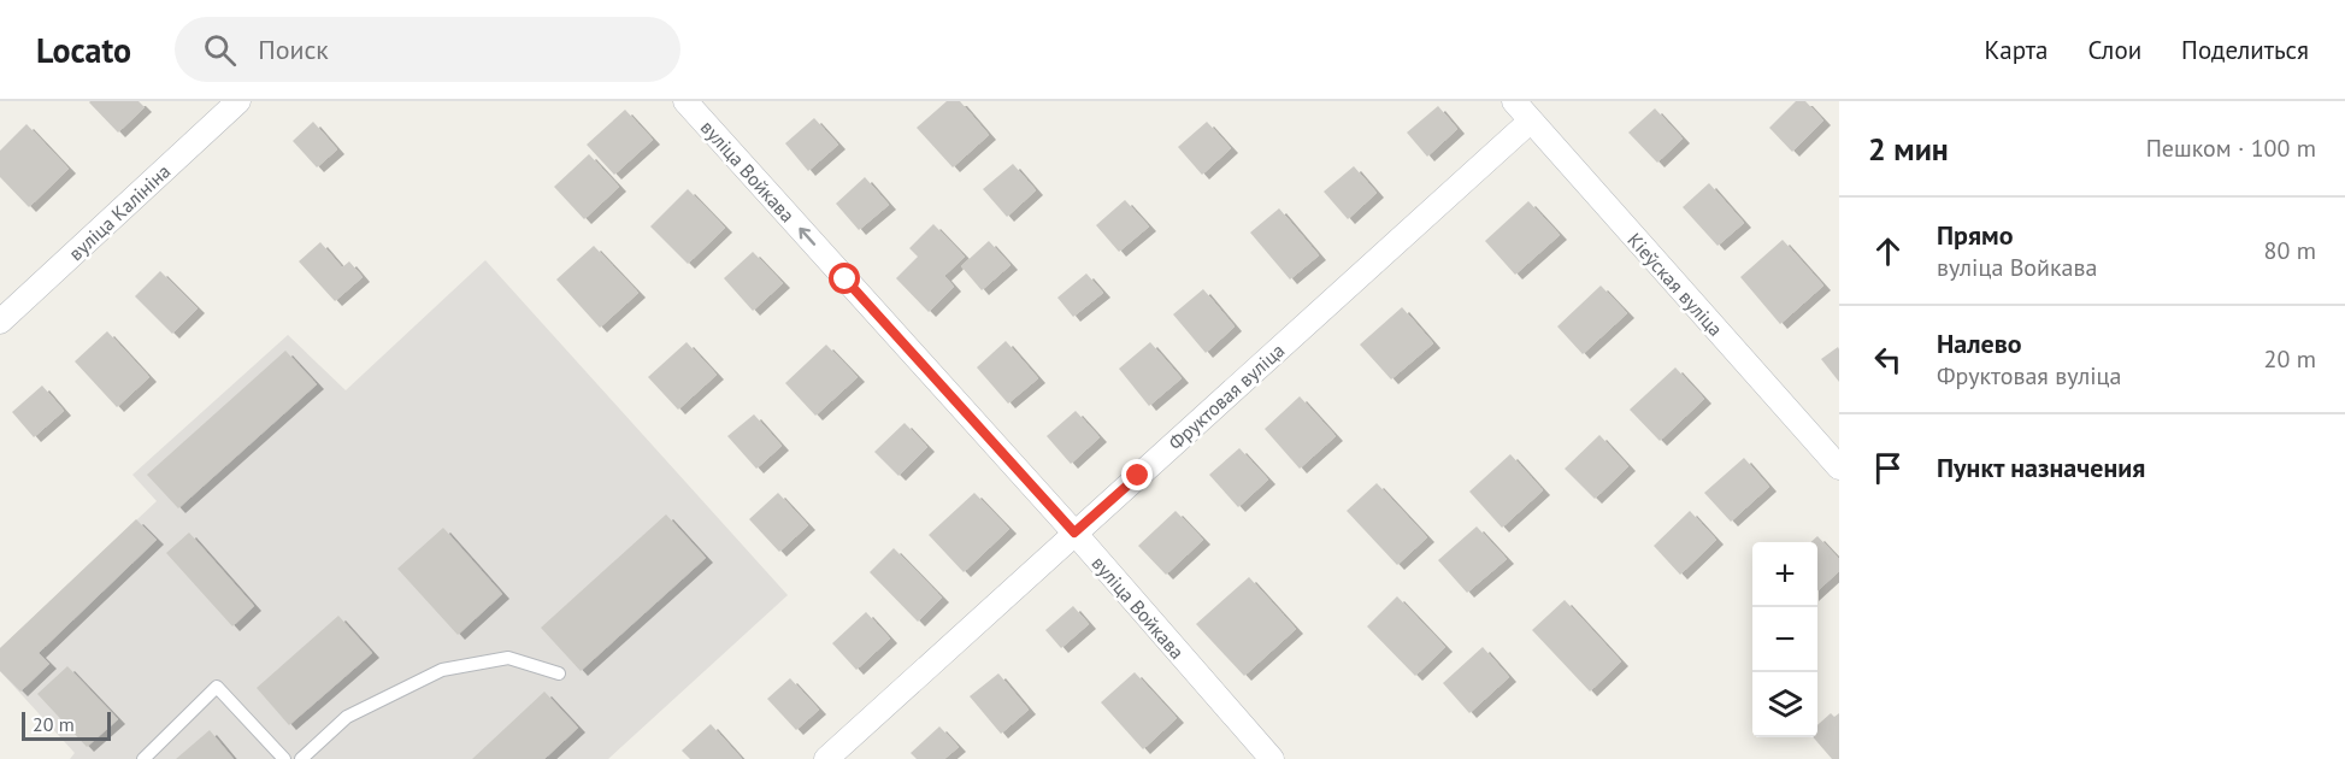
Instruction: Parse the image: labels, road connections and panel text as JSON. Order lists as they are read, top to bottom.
{
  "streets": {
    "street": [
      "вуліца Войкава",
      "вуліца Калініна",
      "Кіеўская вуліца",
      "Фруктовая вуліца"
    ]
  },
  "crossings": [
    ["вуліца Войкава", "Фруктовая вуліца"],
    ["Кіеўская вуліца", "Фруктовая вуліца"]
  ],
  "one_way": ["вуліца Войкава"],
  "scale_bar": "20 m",
  "page": {
    "header": "Locato",
    "search": "Поиск",
    "nav": ["Карта", "Слои", "Поделиться"],
    "heading": ["2 мин", "Пешком · 100 m"],
    "list": [
      ["Прямо", "вуліца Войкава", "80 m"],
      ["Налево", "Фруктовая вуліца", "20 m"],
      "Пункт назначения"
    ],
    "map_buttons": ["+", "−"],
    "scale": "20 m"
  }
}
